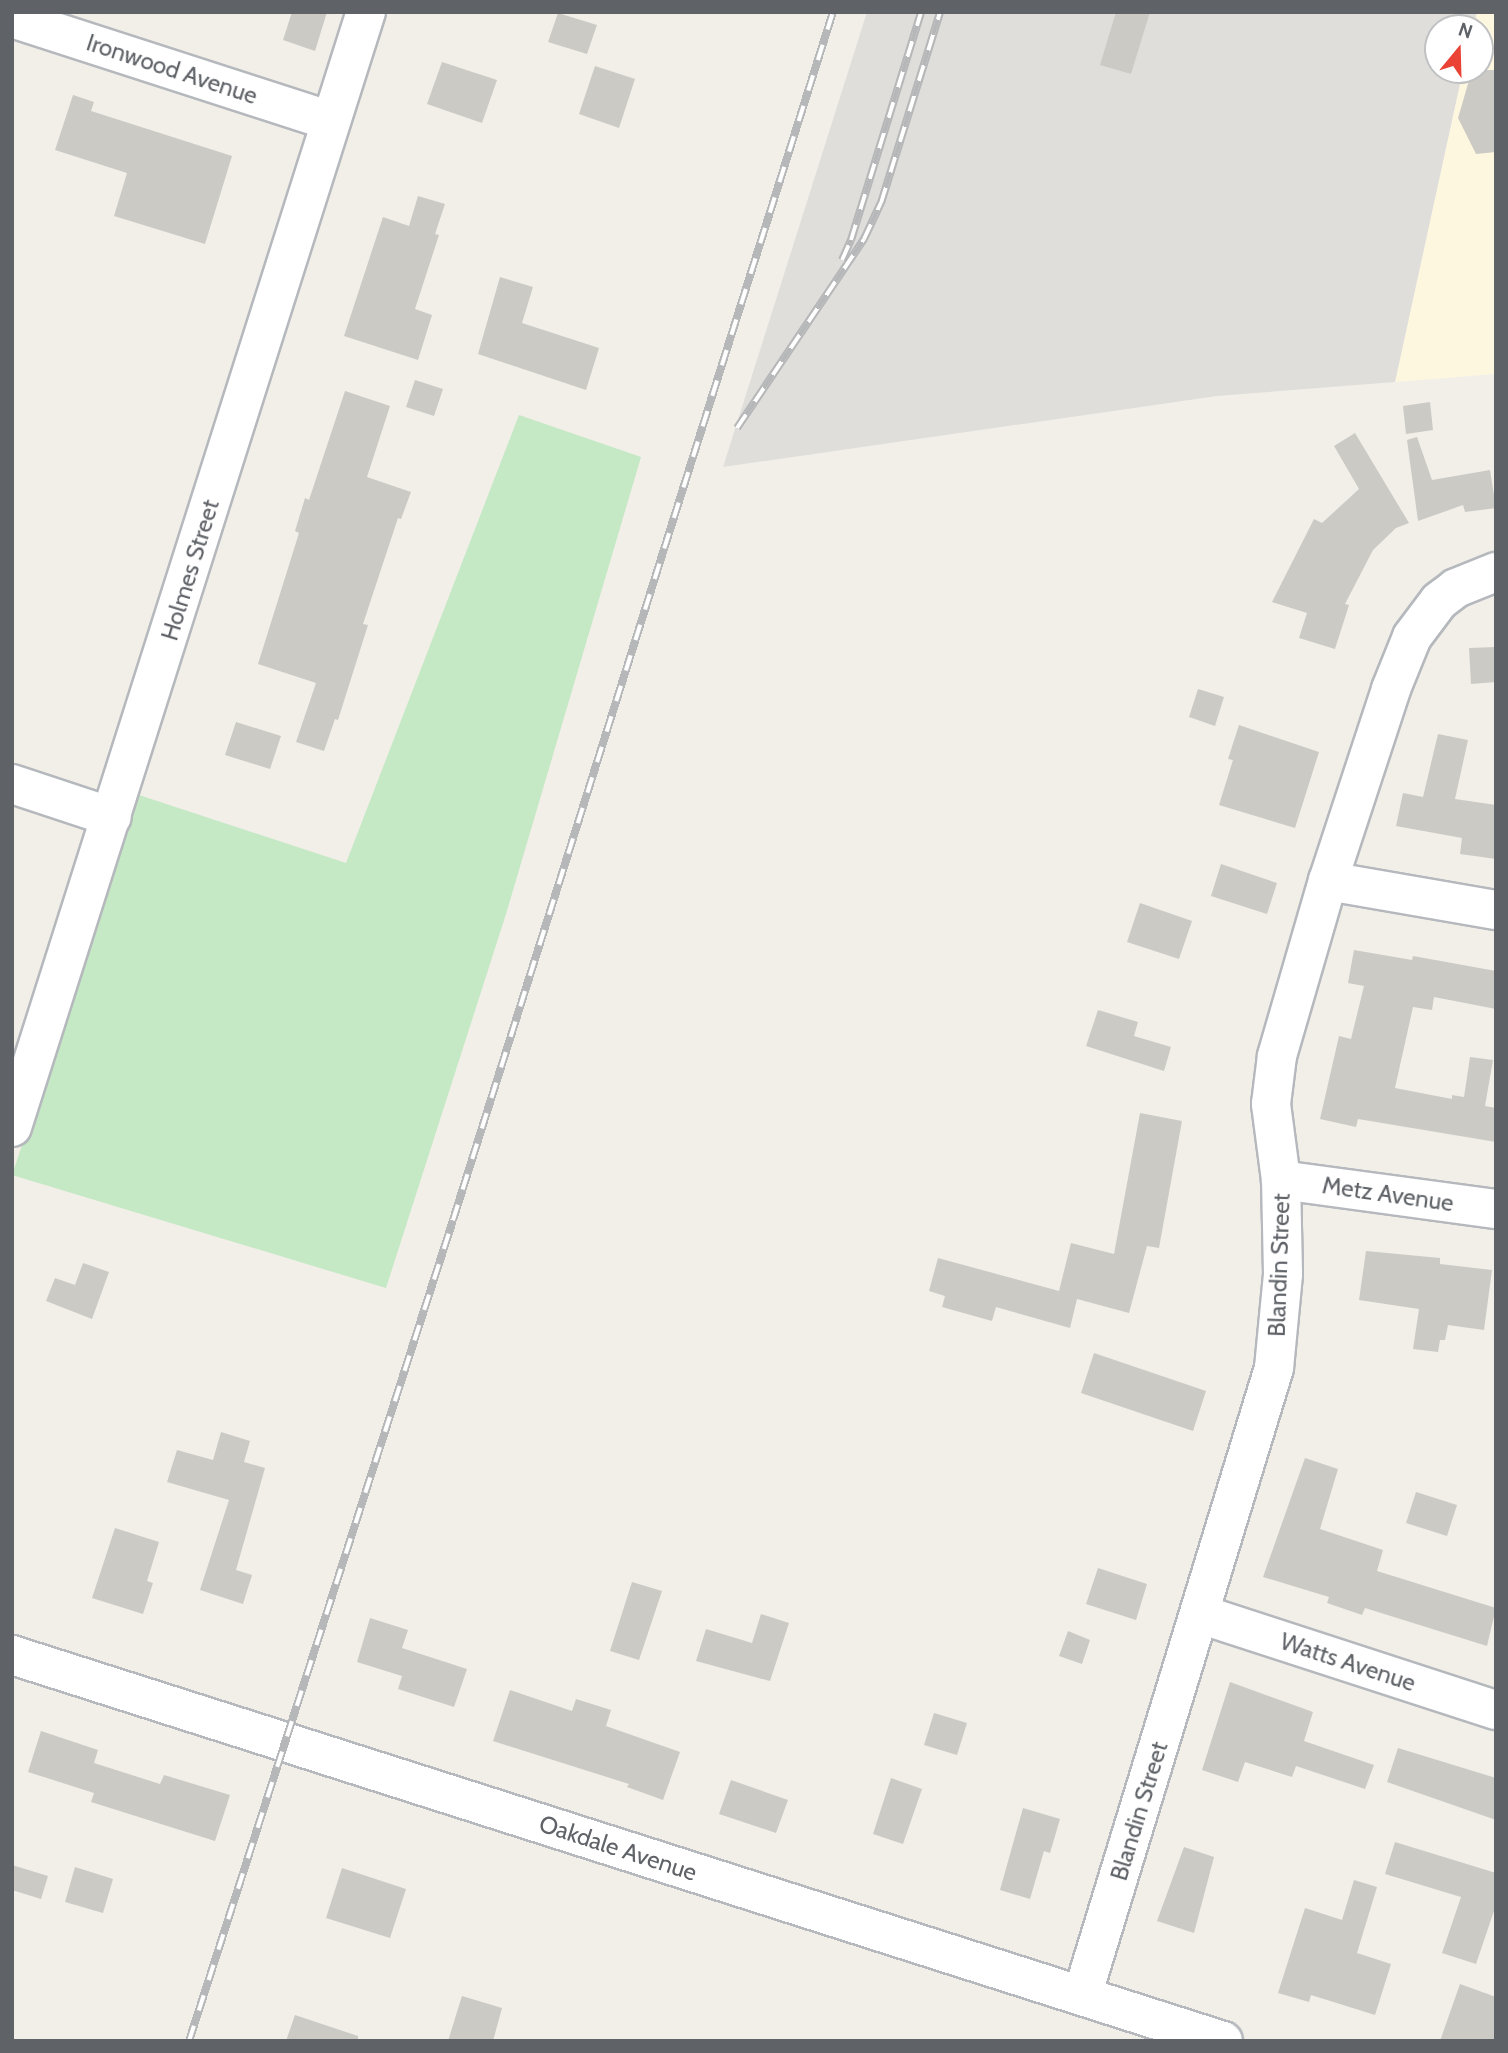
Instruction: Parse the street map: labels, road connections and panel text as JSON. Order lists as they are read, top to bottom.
{
  "streets": {
    "street": [
      "Ironwood Avenue",
      "Holmes Street",
      "Metz Avenue",
      "Blandin Street",
      "Watts Avenue",
      "Oakdale Avenue"
    ]
  },
  "crossings": [
    ["Ironwood Avenue", "Holmes Street"],
    ["Metz Avenue", "Blandin Street"],
    ["Blandin Street", "Watts Avenue"],
    ["Blandin Street", "Oakdale Avenue"]
  ],
  "north": "top"
}
